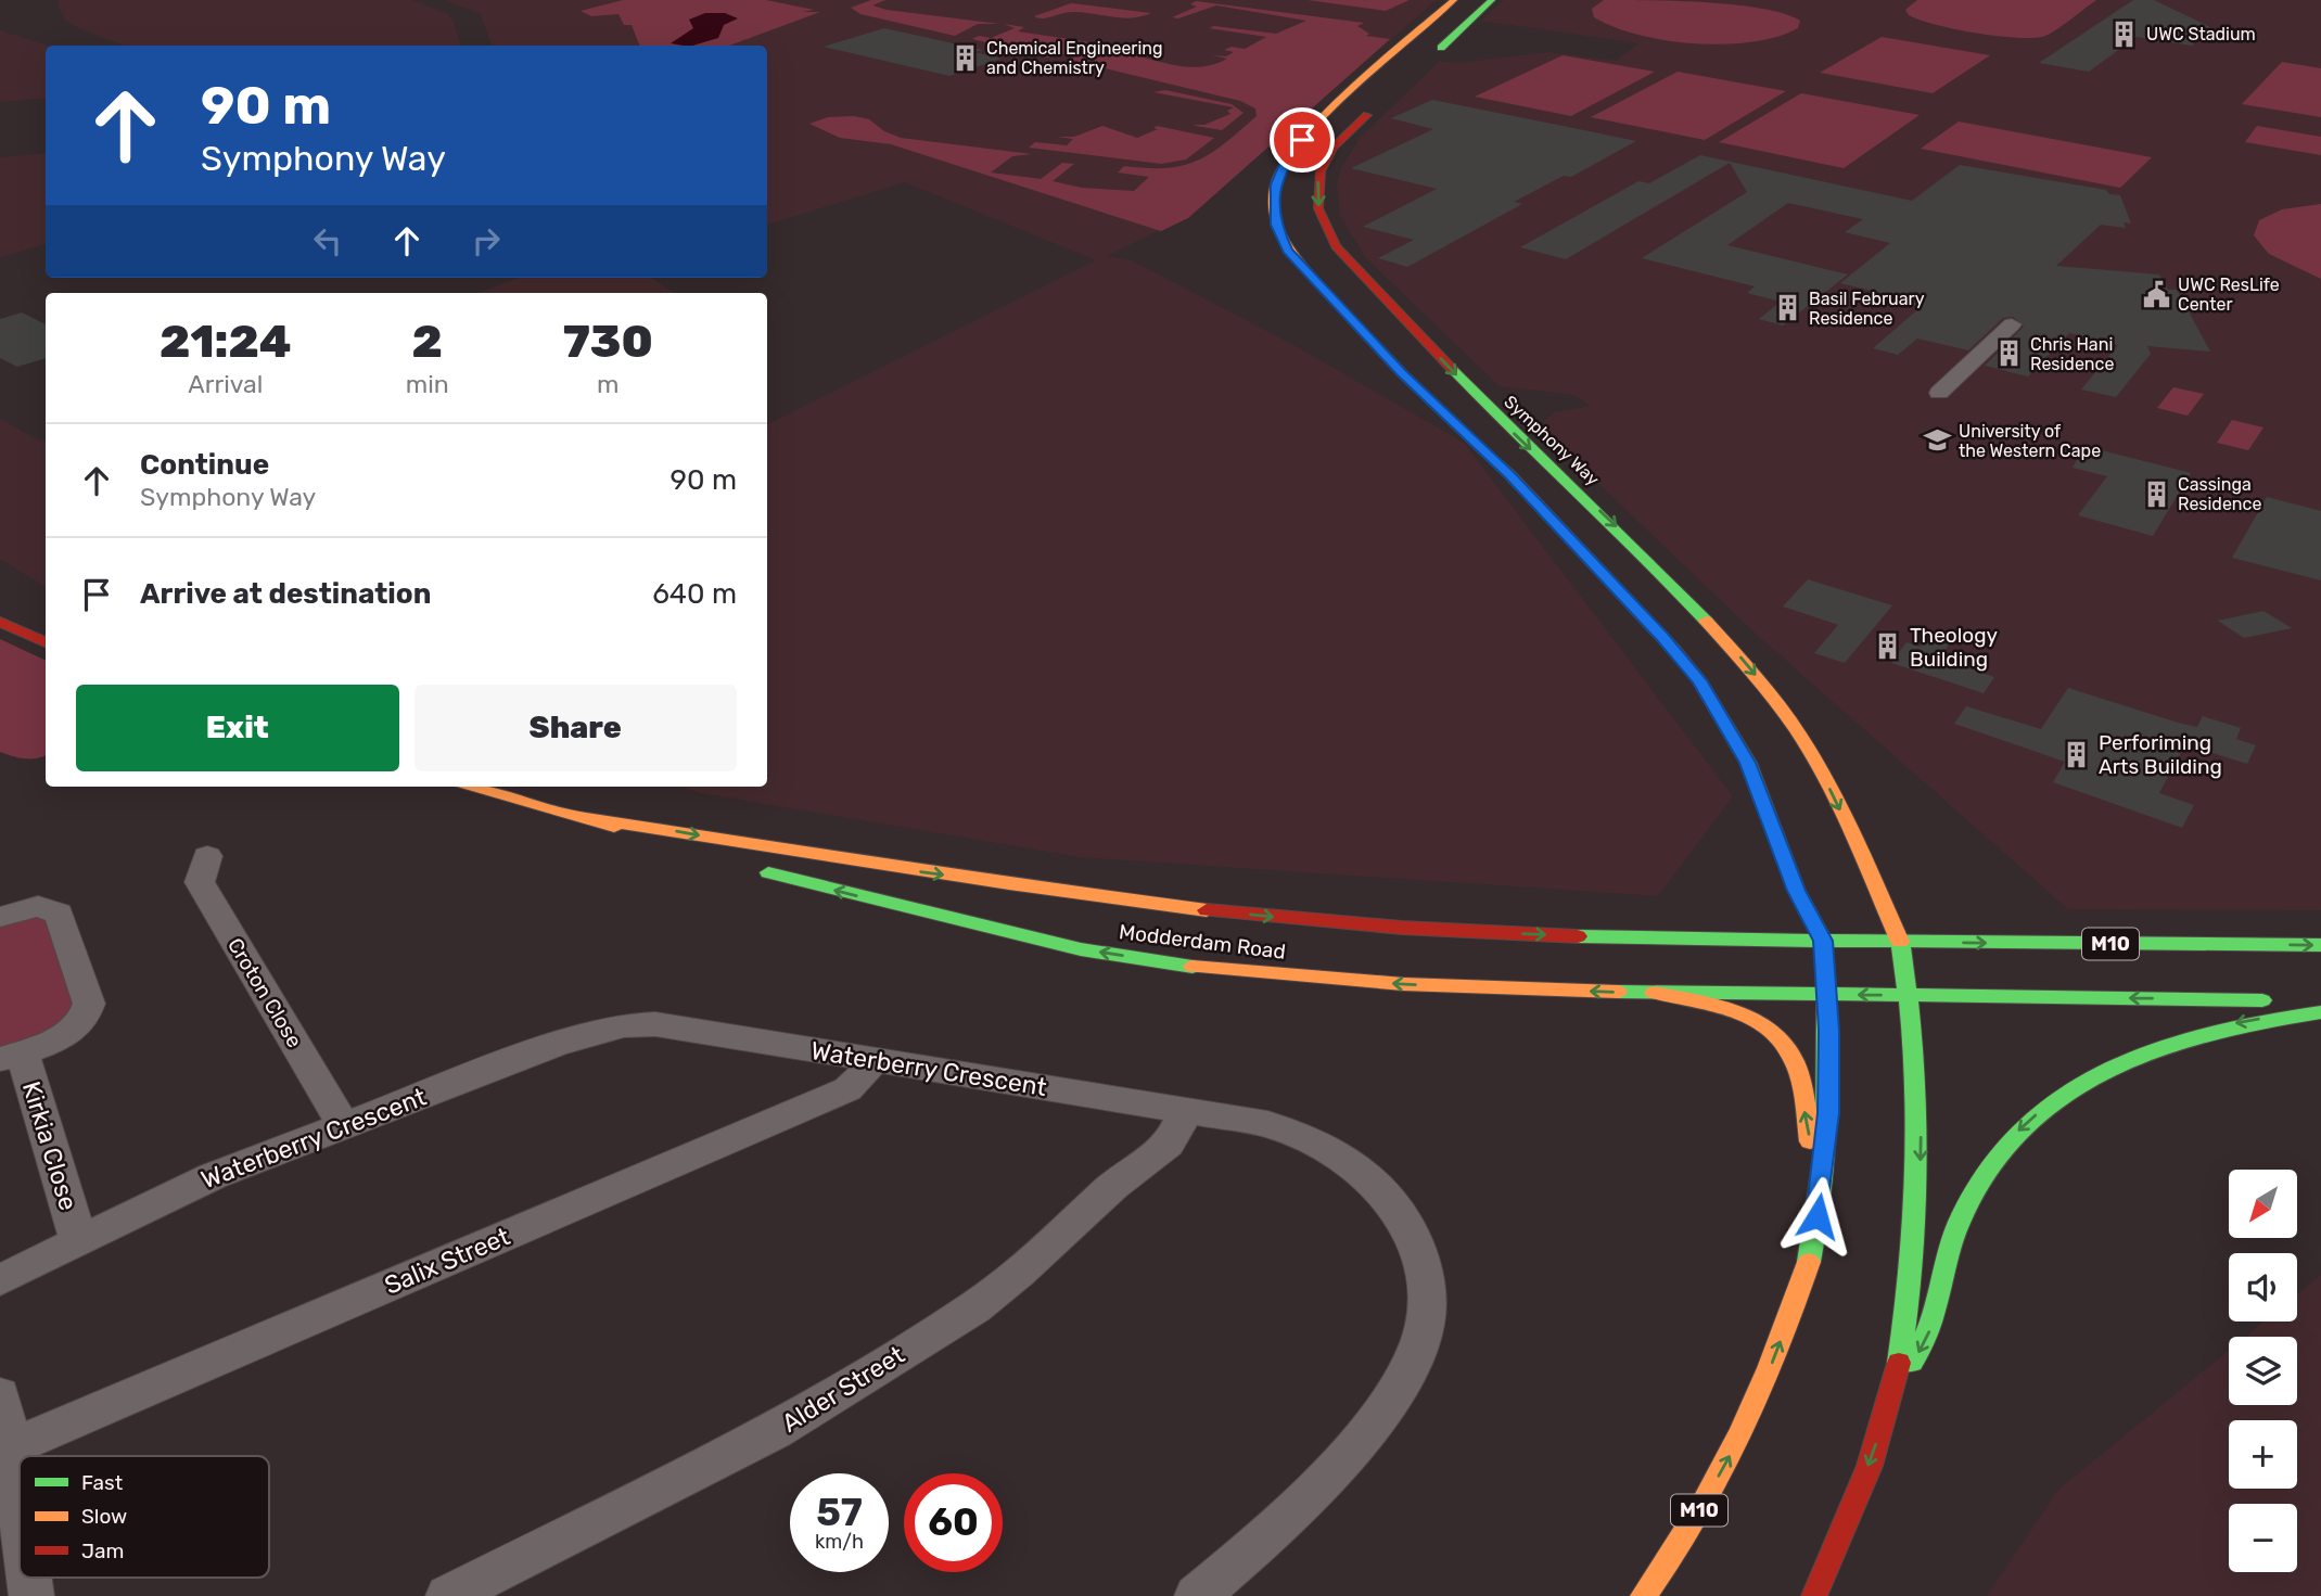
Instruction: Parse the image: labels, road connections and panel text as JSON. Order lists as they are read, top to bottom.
{
  "streets": {
    "main road": ["Symphony Way", "Modderdam Road", "M10"],
    "street": [
      "Croton Close",
      "Waterberry Crescent",
      "Kirkia Close",
      "Salix Street",
      "Alder Street"
    ]
  },
  "crossings": [
    ["Symphony Way", "Modderdam Road"],
    ["Symphony Way", "M10"],
    ["Modderdam Road", "M10"],
    ["Croton Close", "Waterberry Crescent"],
    ["Waterberry Crescent", "Kirkia Close"],
    ["Waterberry Crescent", "Salix Street"],
    ["Waterberry Crescent", "Alder Street"]
  ],
  "one_way": ["Symphony Way"],
  "places": {
    "building": [
      "UWC Stadium",
      "Chemical Engineering and Chemistry",
      "Basil February Residence",
      "Chris Hani Residence",
      "Cassinga Residence",
      "Theology Building",
      "Perforiming Arts Building"
    ],
    "public building": ["UWC ResLife Center"],
    "school or university": ["University of the Western Cape"]
  },
  "legend": ["Fast", "Slow", "Jam"],
  "north": "bottom left",
  "page": {
    "turn": ["90 m", "Symphony Way"],
    "eta": [
      "21:24",
      "Arrival",
      "2",
      "min",
      "730",
      "m"
    ],
    "list": [
      {
        "name": "Continue",
        "note": "Symphony Way",
        "value": "90 m"
      },
      {
        "name": "Arrive at destination",
        "value": "640 m"
      }
    ],
    "buttons": ["Exit", "Share"],
    "map_buttons": ["+", "−"],
    "speed": "57 km/h",
    "limit": "60"
  }
}
